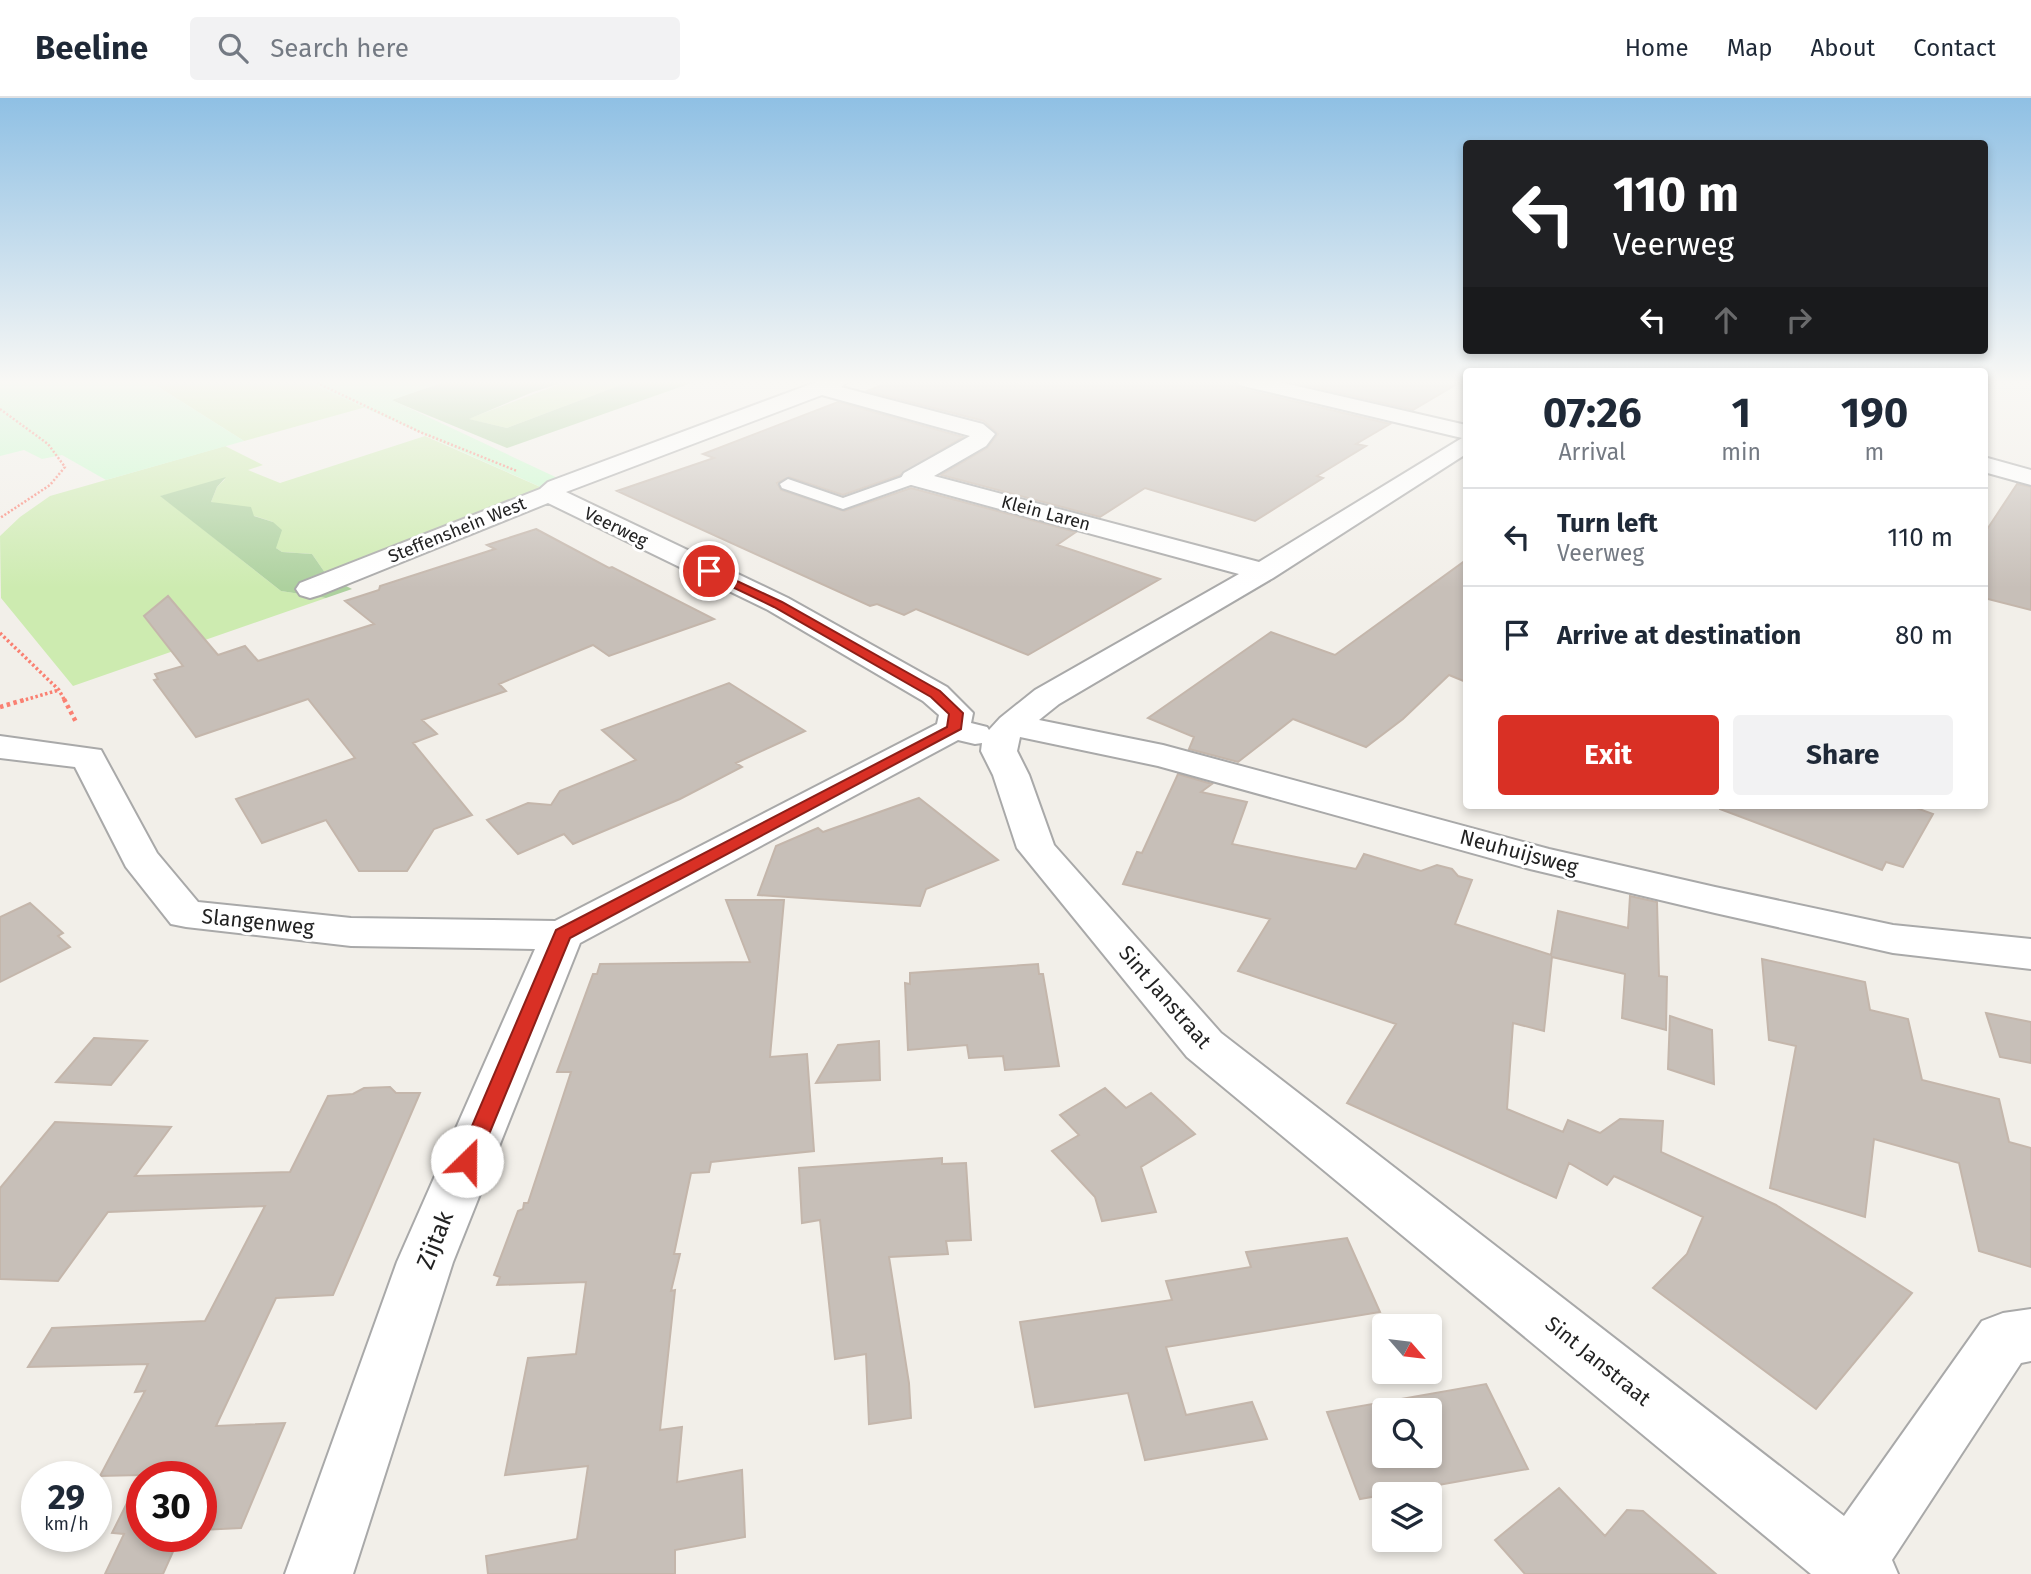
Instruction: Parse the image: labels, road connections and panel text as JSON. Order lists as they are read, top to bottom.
{
  "streets": {
    "street": [
      "Klein Laren",
      "Veerweg",
      "Steffenshein West",
      "Neuhuijsweg",
      "Slangenweg",
      "Sint Janstraat",
      "Zijtak"
    ]
  },
  "crossings": [
    ["Veerweg", "Steffenshein West"],
    ["Neuhuijsweg", "Sint Janstraat"],
    ["Slangenweg", "Zijtak"]
  ],
  "north": "bottom right",
  "page": {
    "header": "Beeline",
    "search": "Search here",
    "nav": [
      "Home",
      "Map",
      "About",
      "Contact"
    ],
    "turn": ["110 m", "Veerweg"],
    "eta": [
      "07:26",
      "Arrival",
      "1",
      "min",
      "190",
      "m"
    ],
    "list": [
      {
        "name": "Turn left",
        "note": "Veerweg",
        "value": "110 m"
      },
      {
        "name": "Arrive at destination",
        "value": "80 m"
      }
    ],
    "buttons": ["Exit", "Share"],
    "speed": "29 km/h",
    "limit": "30"
  }
}
